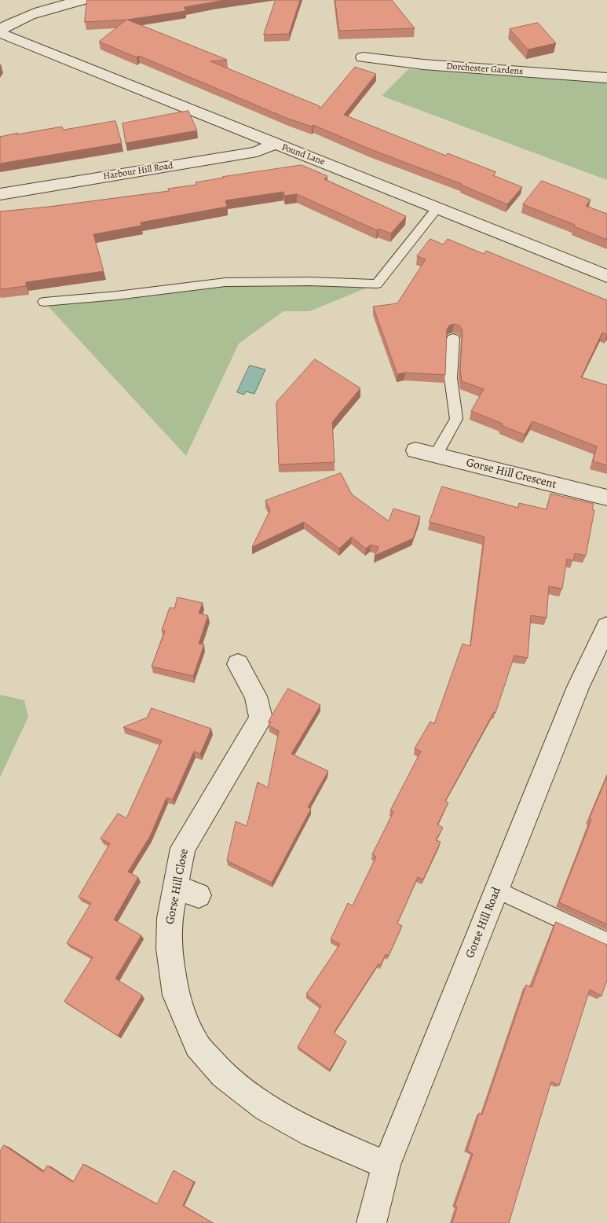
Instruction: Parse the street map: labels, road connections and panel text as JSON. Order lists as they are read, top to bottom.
{
  "streets": {
    "street": [
      "Dorchester Gardens",
      "Pound Lane",
      "Harbour Hill Road",
      "Gorse Hill Crescent",
      "Gorse Hill Close",
      "Gorse Hill Road"
    ]
  },
  "crossings": [
    ["Pound Lane", "Harbour Hill Road"],
    ["Gorse Hill Close", "Gorse Hill Road"]
  ]
}
